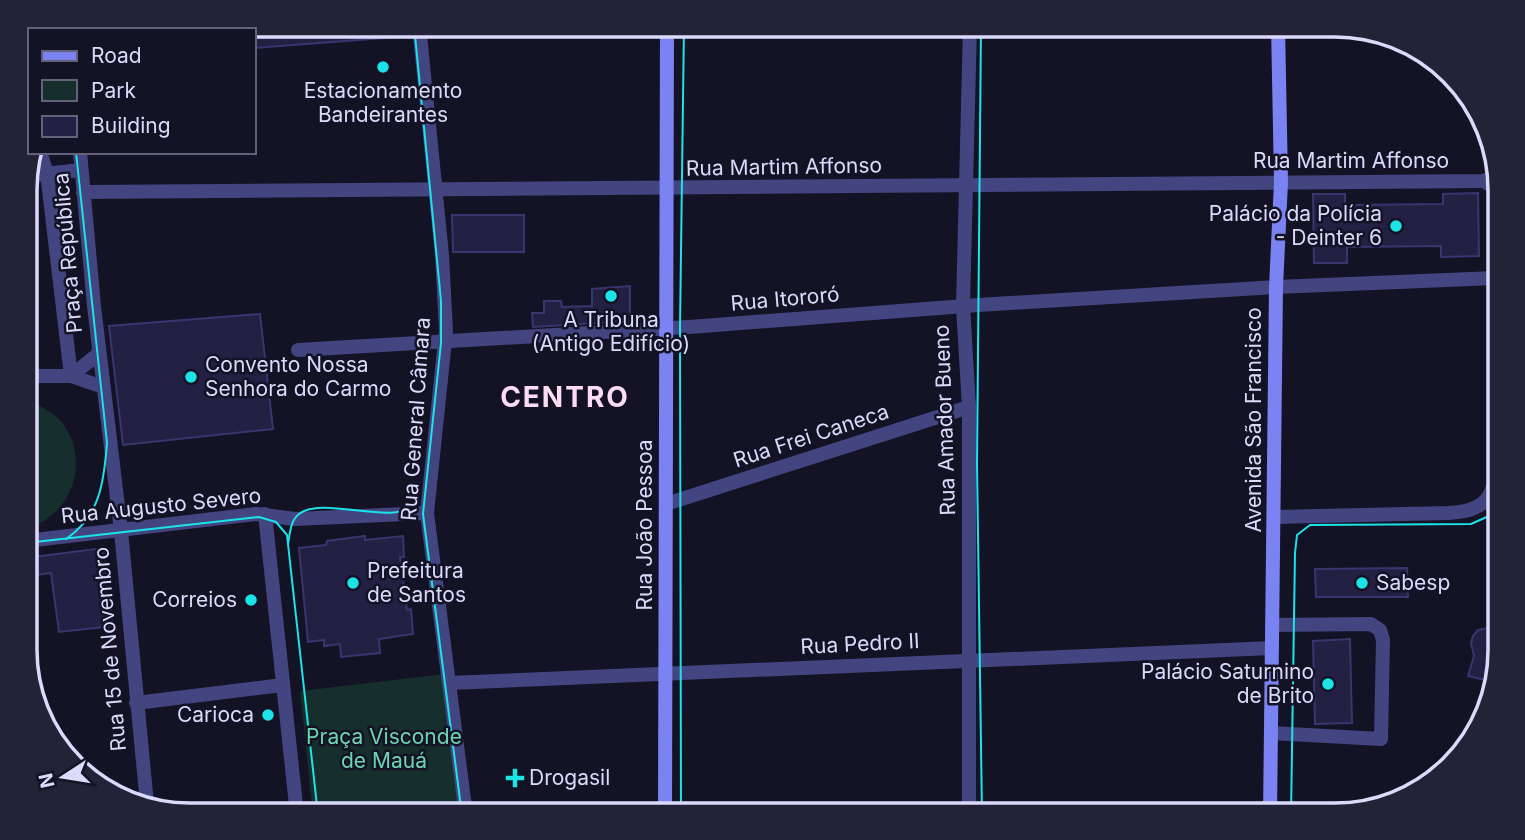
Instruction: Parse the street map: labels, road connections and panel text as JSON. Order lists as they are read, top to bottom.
{
  "streets": {
    "main road": ["Avenida São Francisco", "Rua João Pessoa"],
    "street": [
      "Rua Martim Affonso",
      "Praça República",
      "Rua Itororó",
      "Rua General Câmara",
      "Rua Amador Bueno",
      "Rua Frei Caneca",
      "Rua Augusto Severo",
      "Rua Pedro II",
      "Rua 15 de Novembro"
    ]
  },
  "crossings": [
    ["Rua Martim Affonso", "Praça República"],
    ["Rua Martim Affonso", "Rua General Câmara"],
    ["Rua Martim Affonso", "Rua Amador Bueno"],
    ["Rua Martim Affonso", "Avenida São Francisco"],
    ["Rua Martim Affonso", "Rua João Pessoa"],
    ["Praça República", "Rua 15 de Novembro"],
    ["Rua Itororó", "Rua General Câmara"],
    ["Rua Itororó", "Rua Amador Bueno"],
    ["Rua Itororó", "Avenida São Francisco"],
    ["Rua Itororó", "Rua João Pessoa"],
    ["Rua General Câmara", "Rua Augusto Severo"],
    ["Rua General Câmara", "Rua Pedro II"],
    ["Rua Amador Bueno", "Rua Frei Caneca"],
    ["Rua Amador Bueno", "Rua Pedro II"],
    ["Avenida São Francisco", "Rua Pedro II"],
    ["Rua Frei Caneca", "Rua João Pessoa"],
    ["Rua Augusto Severo", "Rua 15 de Novembro"],
    ["Rua João Pessoa", "Rua Pedro II"]
  ],
  "districts": ["CENTRO"],
  "parks": ["Praça Visconde de Mauá"],
  "places": {
    "other": [
      "Estacionamento Bandeirantes",
      "Palácio da Polícia - Deinter 6",
      "A Tribuna (Antigo Edifício)",
      "Convento Nossa Senhora do Carmo",
      "Prefeitura de Santos",
      "Sabesp",
      "Correios",
      "Palácio Saturnino de Brito",
      "Carioca"
    ],
    "health": ["Drogasil"]
  },
  "legend": ["Road", "Park", "Building"],
  "north": "left"
}
